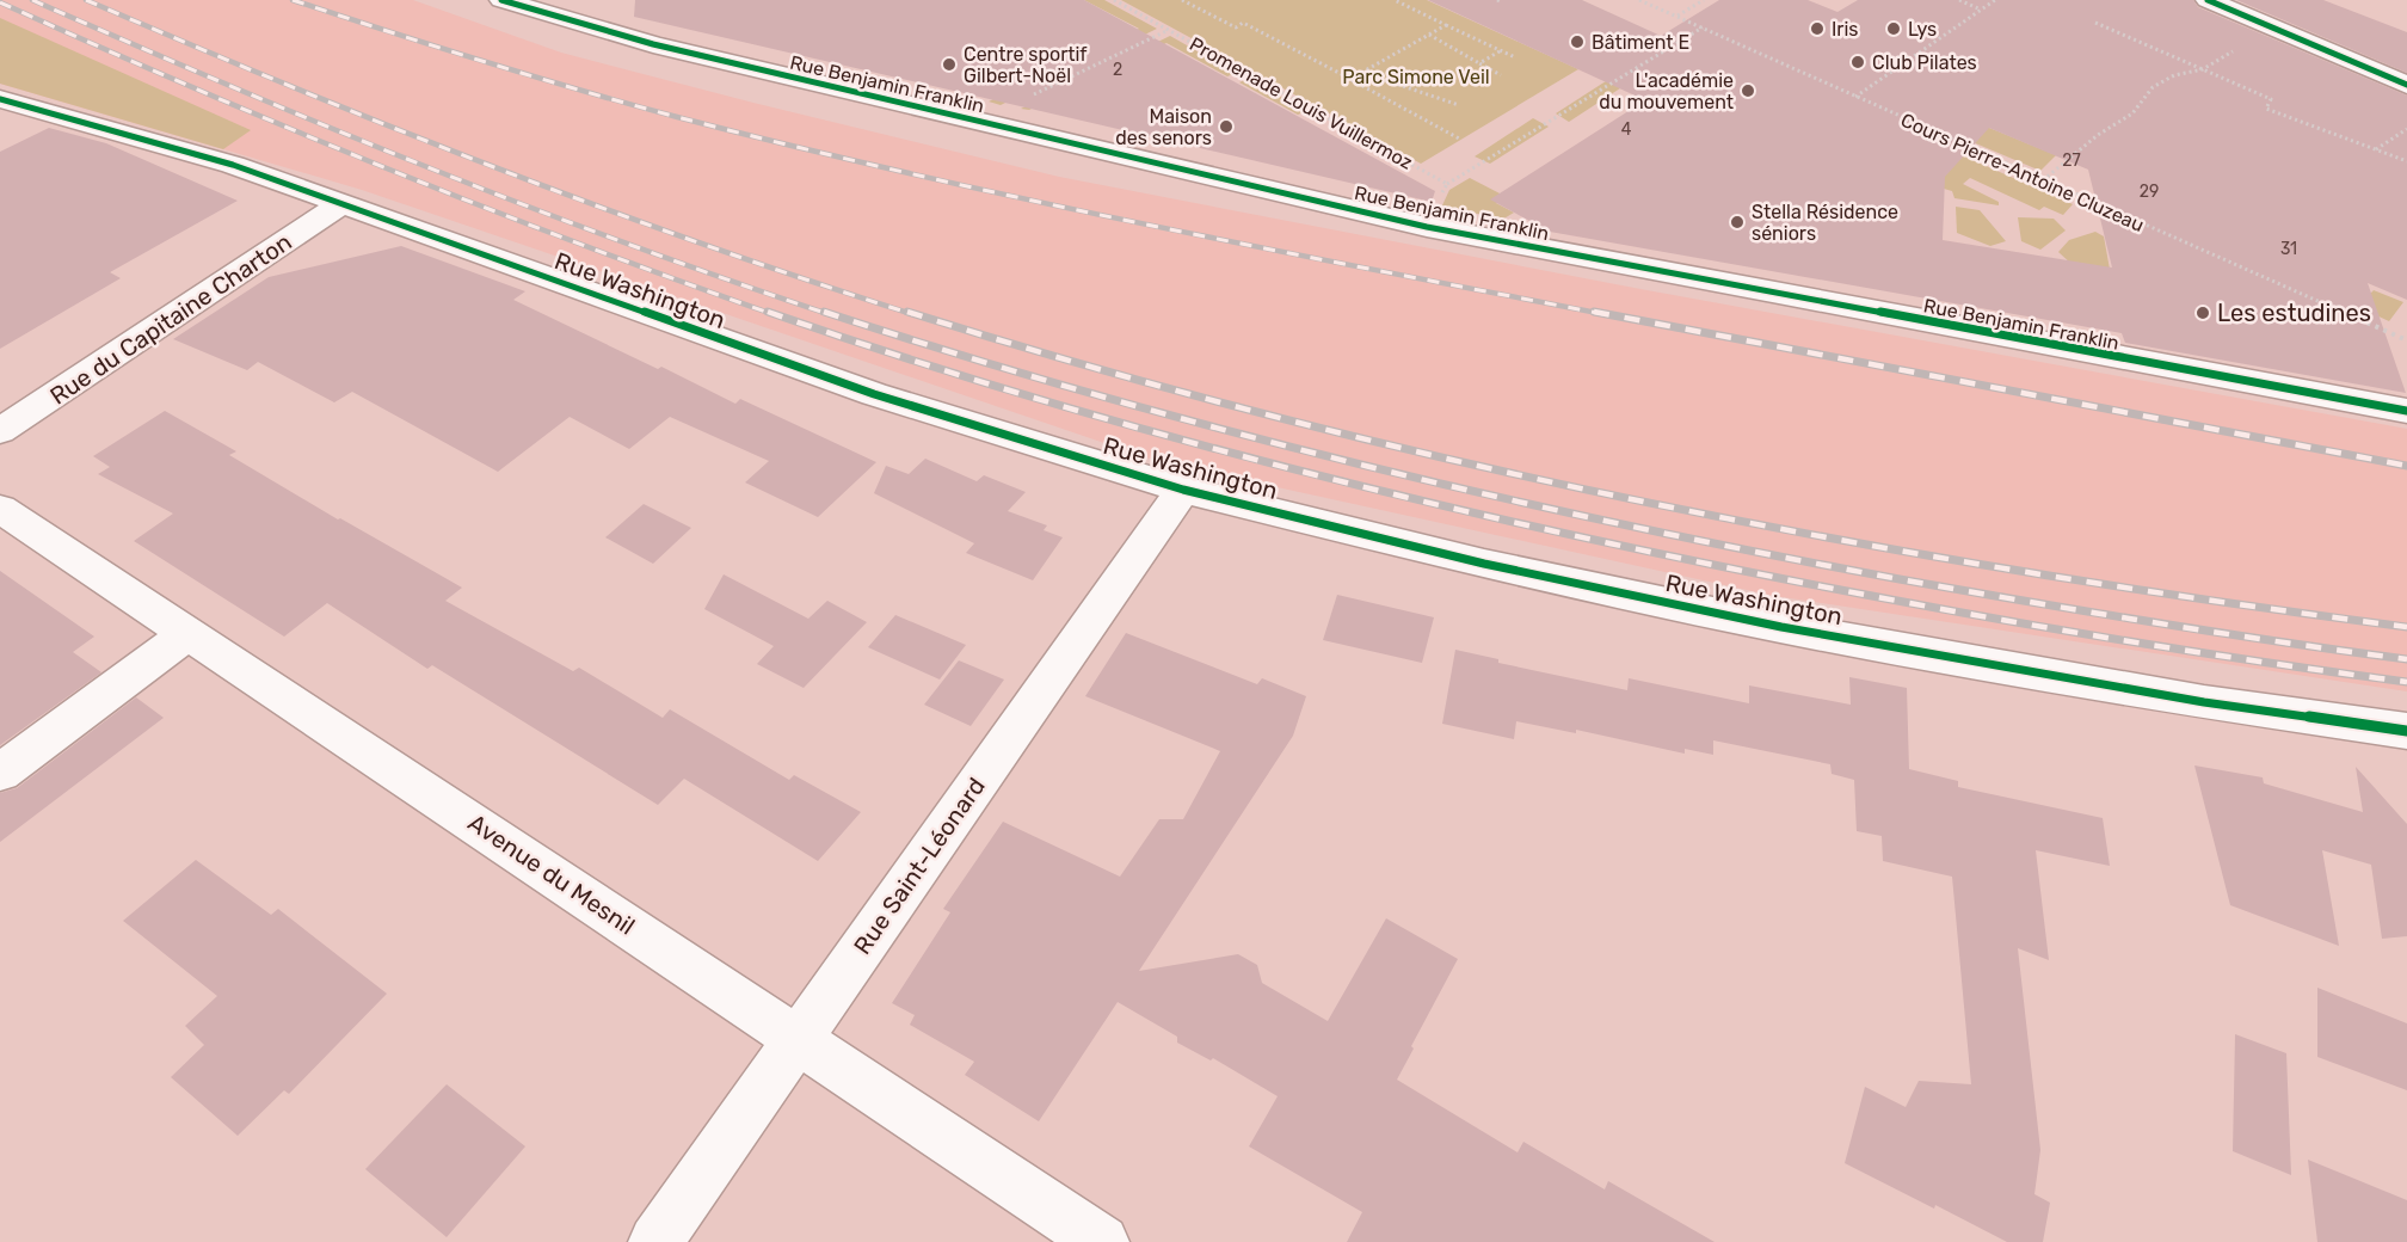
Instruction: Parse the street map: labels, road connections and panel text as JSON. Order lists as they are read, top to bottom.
{
  "streets": {
    "street": [
      "Rue Benjamin Franklin",
      "Rue Washington",
      "Rue du Capitaine Charton",
      "Rue Saint-Léonard",
      "Avenue du Mesnil"
    ],
    "path": ["Promenade Louis Vuillermoz", "Cours Pierre-Antoine Cluzeau"]
  },
  "crossings": [
    ["Rue Washington", "Rue du Capitaine Charton"],
    ["Rue Washington", "Rue Saint-Léonard"],
    ["Rue Saint-Léonard", "Avenue du Mesnil"]
  ],
  "parks": ["Parc Simone Veil"],
  "places": [
    "Iris",
    "Lys",
    "Bâtiment E",
    "Club Pilates",
    "Centre sportif Gilbert-Noël",
    "L'académie du mouvement",
    "Maison des senors",
    "Stella Résidence séniors",
    "Les estudines"
  ],
  "house_numbers": [
    "2",
    "4",
    "27",
    "29",
    "31"
  ]
}
